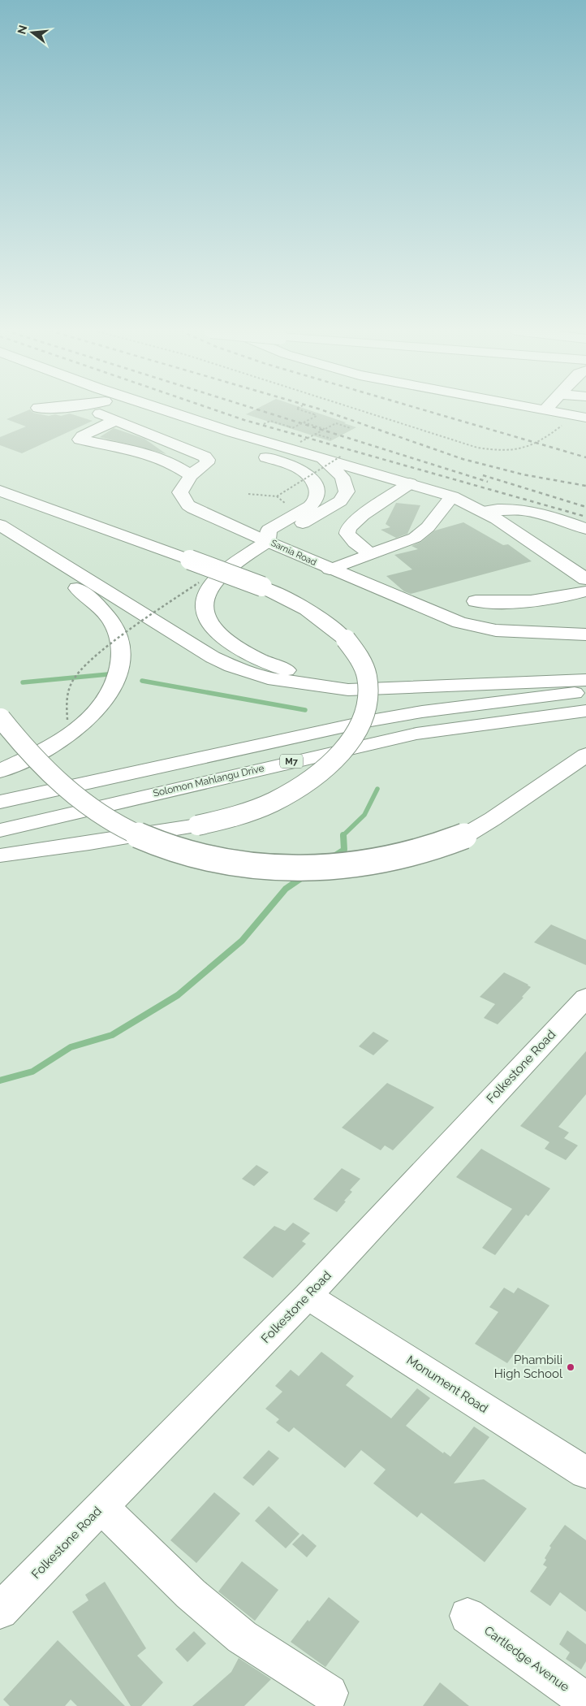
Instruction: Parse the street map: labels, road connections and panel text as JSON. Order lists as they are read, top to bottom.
{
  "streets": {
    "main road": [
      "Sarnia Road",
      "M7",
      "Solomon Mahlangu Drive",
      "Folkestone Road",
      "Monument Road",
      "Cartledge Avenue"
    ]
  },
  "crossings": [
    ["Folkestone Road", "Monument Road"]
  ],
  "places": ["Phambili High School"],
  "north": "left"
}
